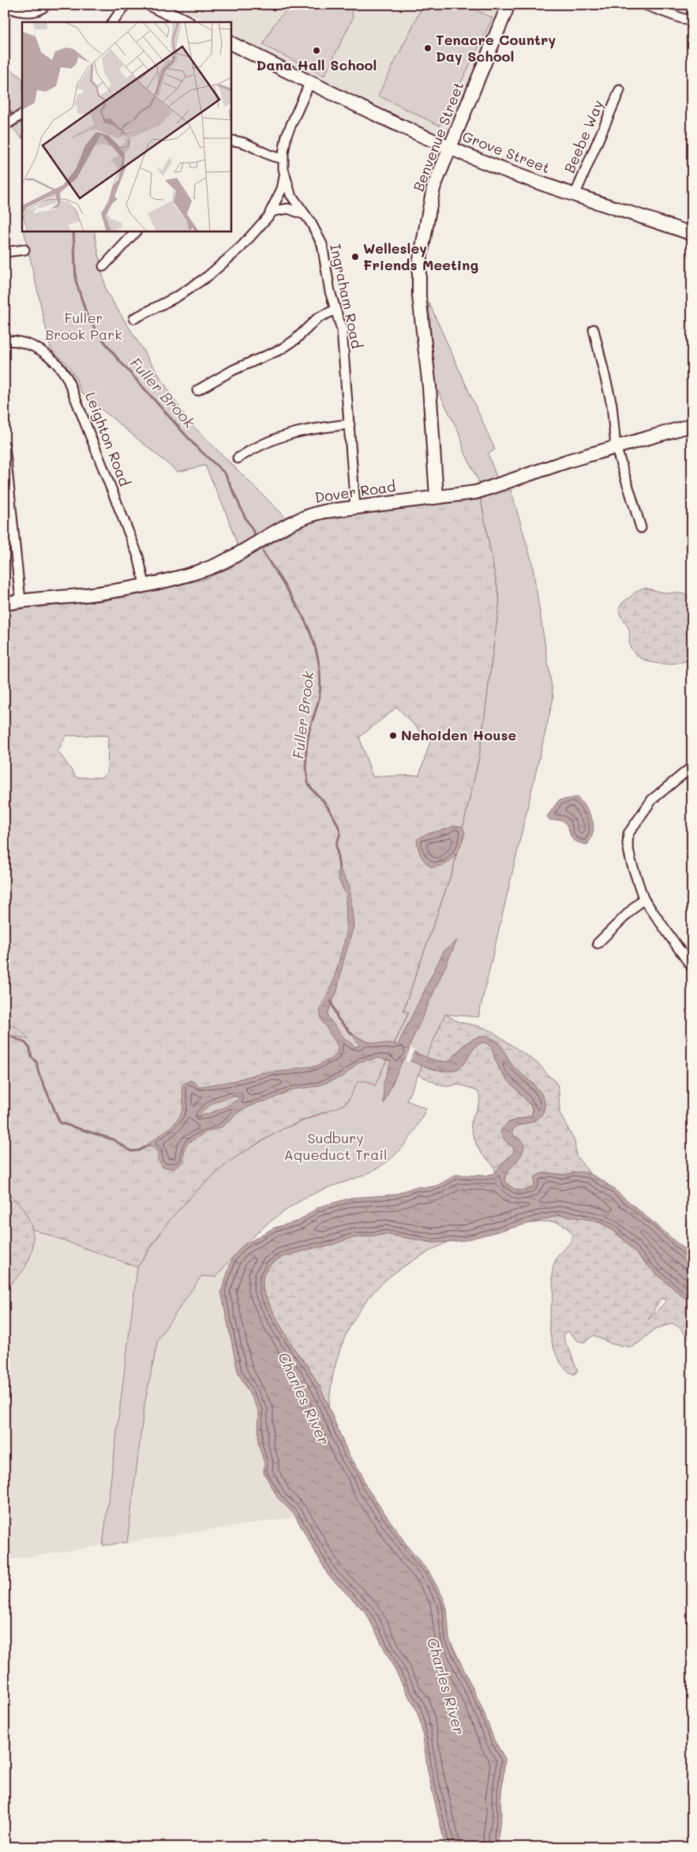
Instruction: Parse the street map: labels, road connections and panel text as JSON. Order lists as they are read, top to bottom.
{
  "streets": {
    "street": [
      "Benvenue Street",
      "Beebe Way",
      "Grove Street",
      "Ingraham Road",
      "Leighton Road",
      "Dover Road"
    ]
  },
  "crossings": [
    ["Benvenue Street", "Grove Street"],
    ["Benvenue Street", "Dover Road"],
    ["Beebe Way", "Grove Street"],
    ["Grove Street", "Ingraham Road"],
    ["Ingraham Road", "Dover Road"],
    ["Leighton Road", "Dover Road"]
  ],
  "water": ["Fuller Brook", "Charles River"],
  "parks": ["Fuller Brook Park", "Sudbury Aqueduct Trail"],
  "places": [
    "Tenacre Country Day School",
    "Dana Hall School",
    "Wellesley Friends Meeting",
    "Nehoiden House"
  ]
}
